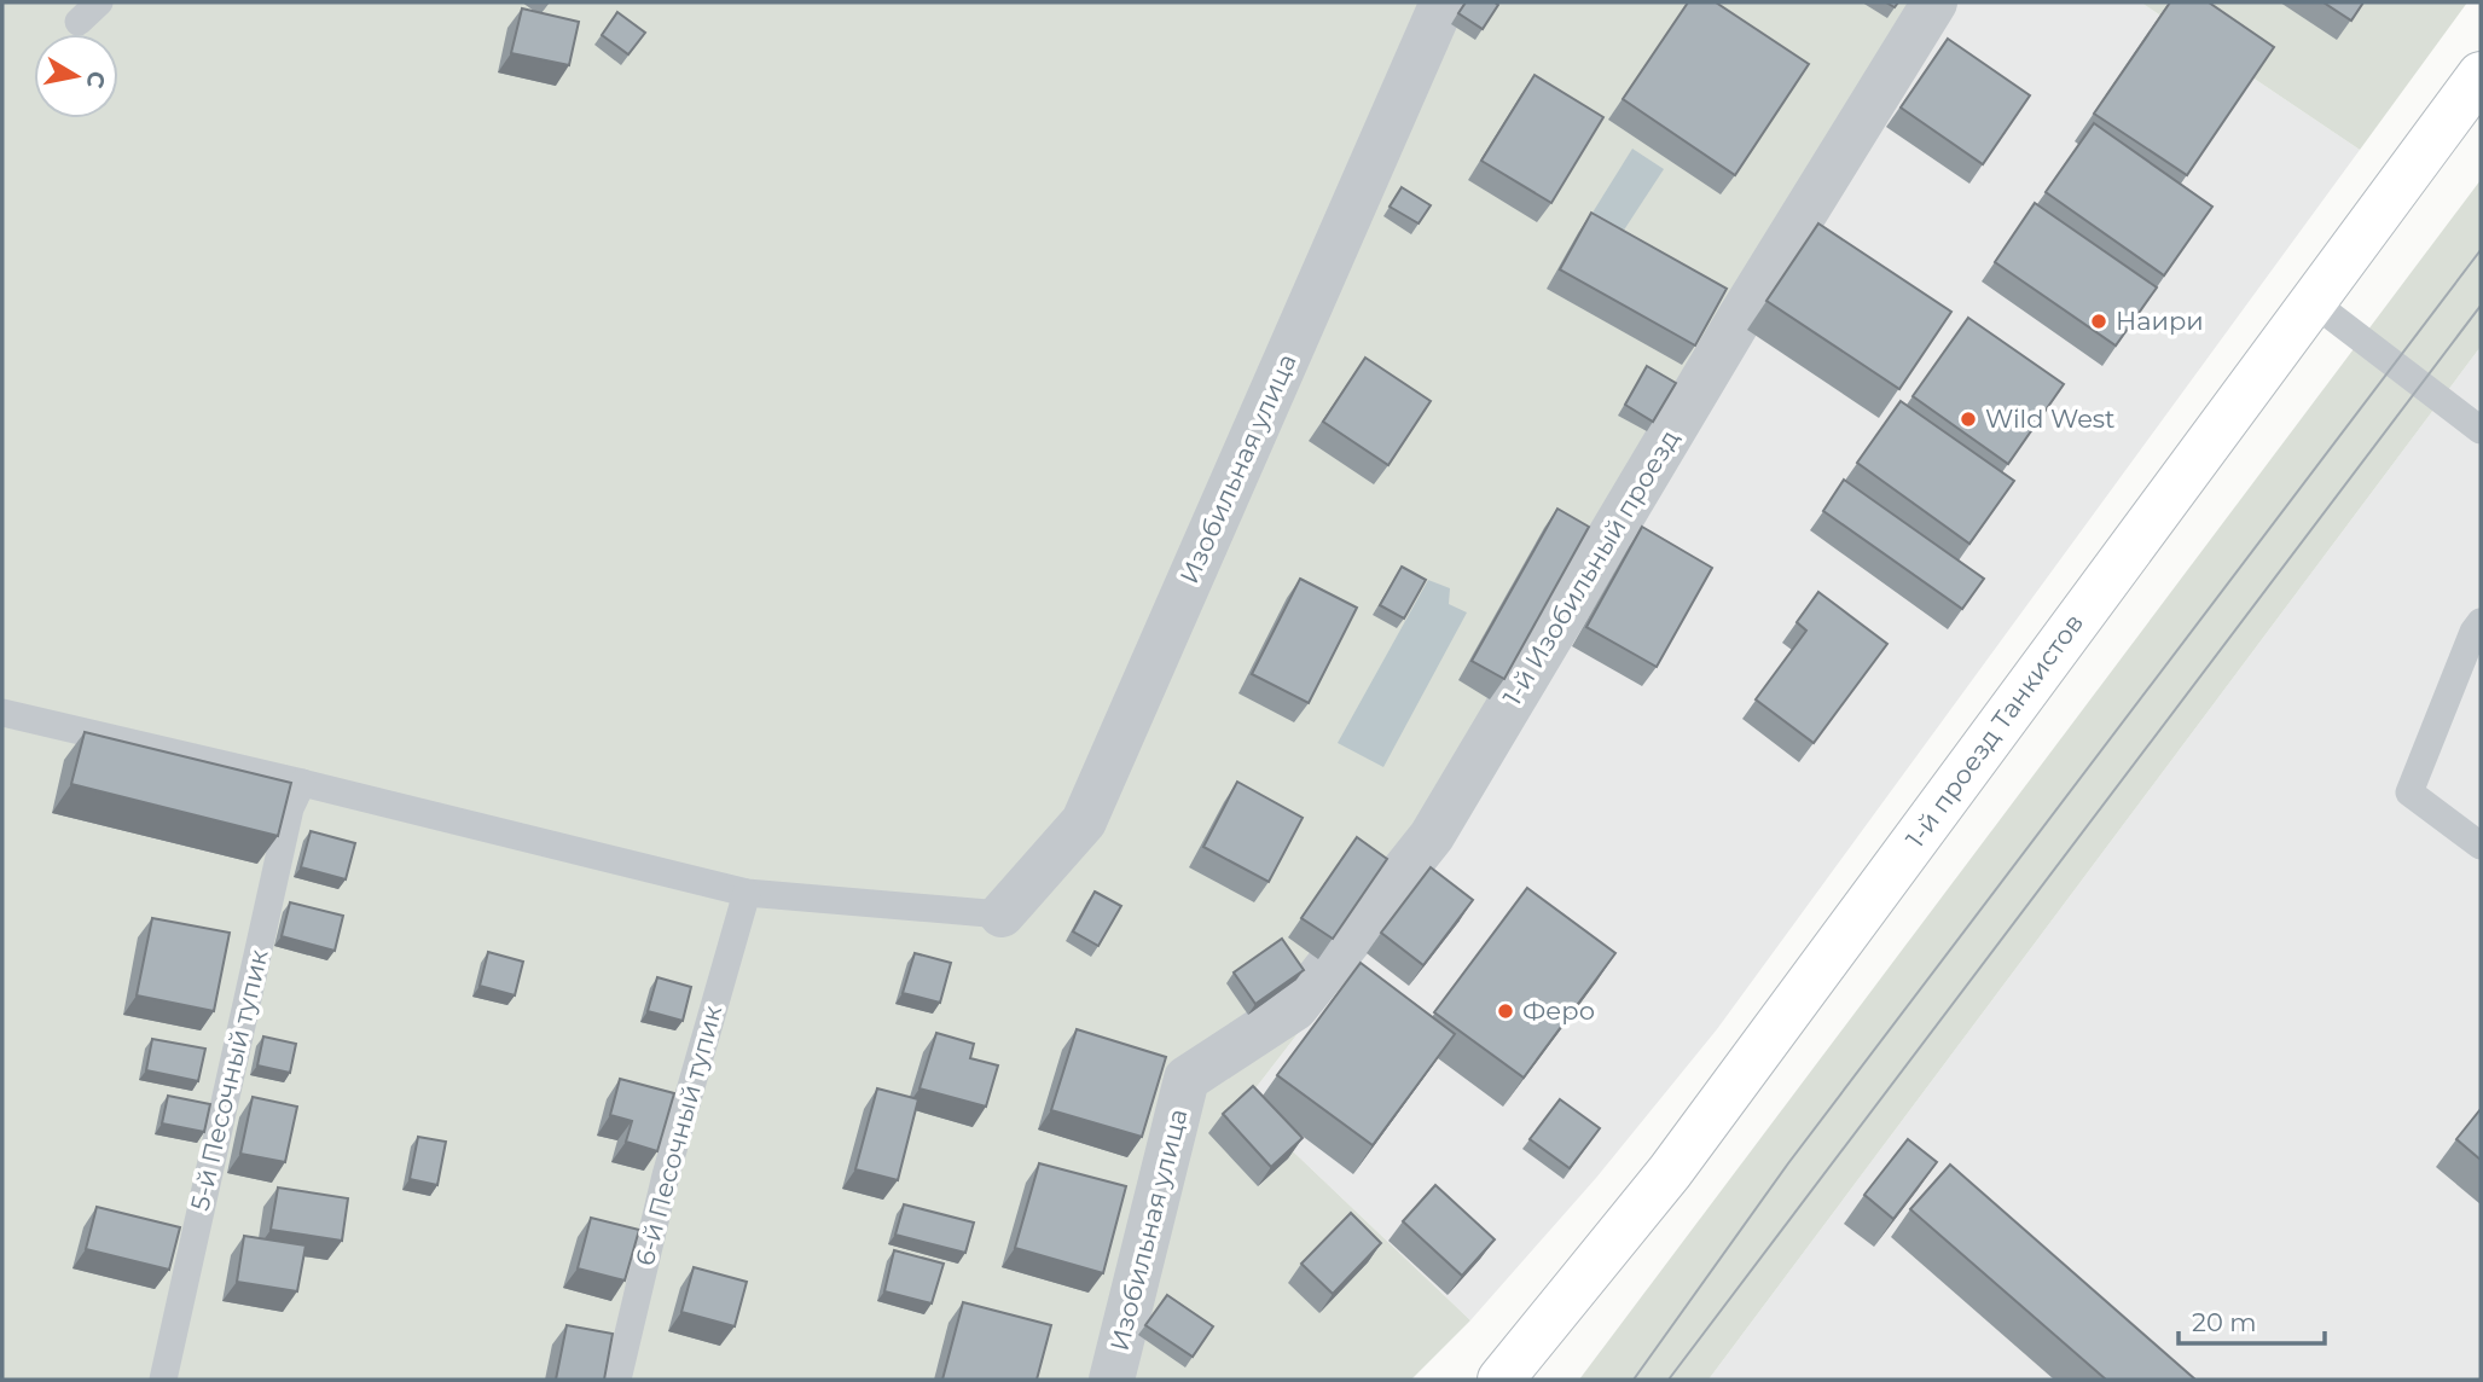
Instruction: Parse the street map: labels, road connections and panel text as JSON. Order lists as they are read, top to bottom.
{
  "streets": {
    "main road": ["1-й проезд Танкистов"],
    "street": ["Изобильная улица", "1-й Изобильный проезд"],
    "lane": ["5-й Песочный тупик", "6-й Песочный тупик"]
  },
  "crossings": [
    ["Изобильная улица", "1-й Изобильный проезд"]
  ],
  "places": ["Наири", "Wild West", "Феро"],
  "scale_bar": "20 m",
  "north": "right"
}
